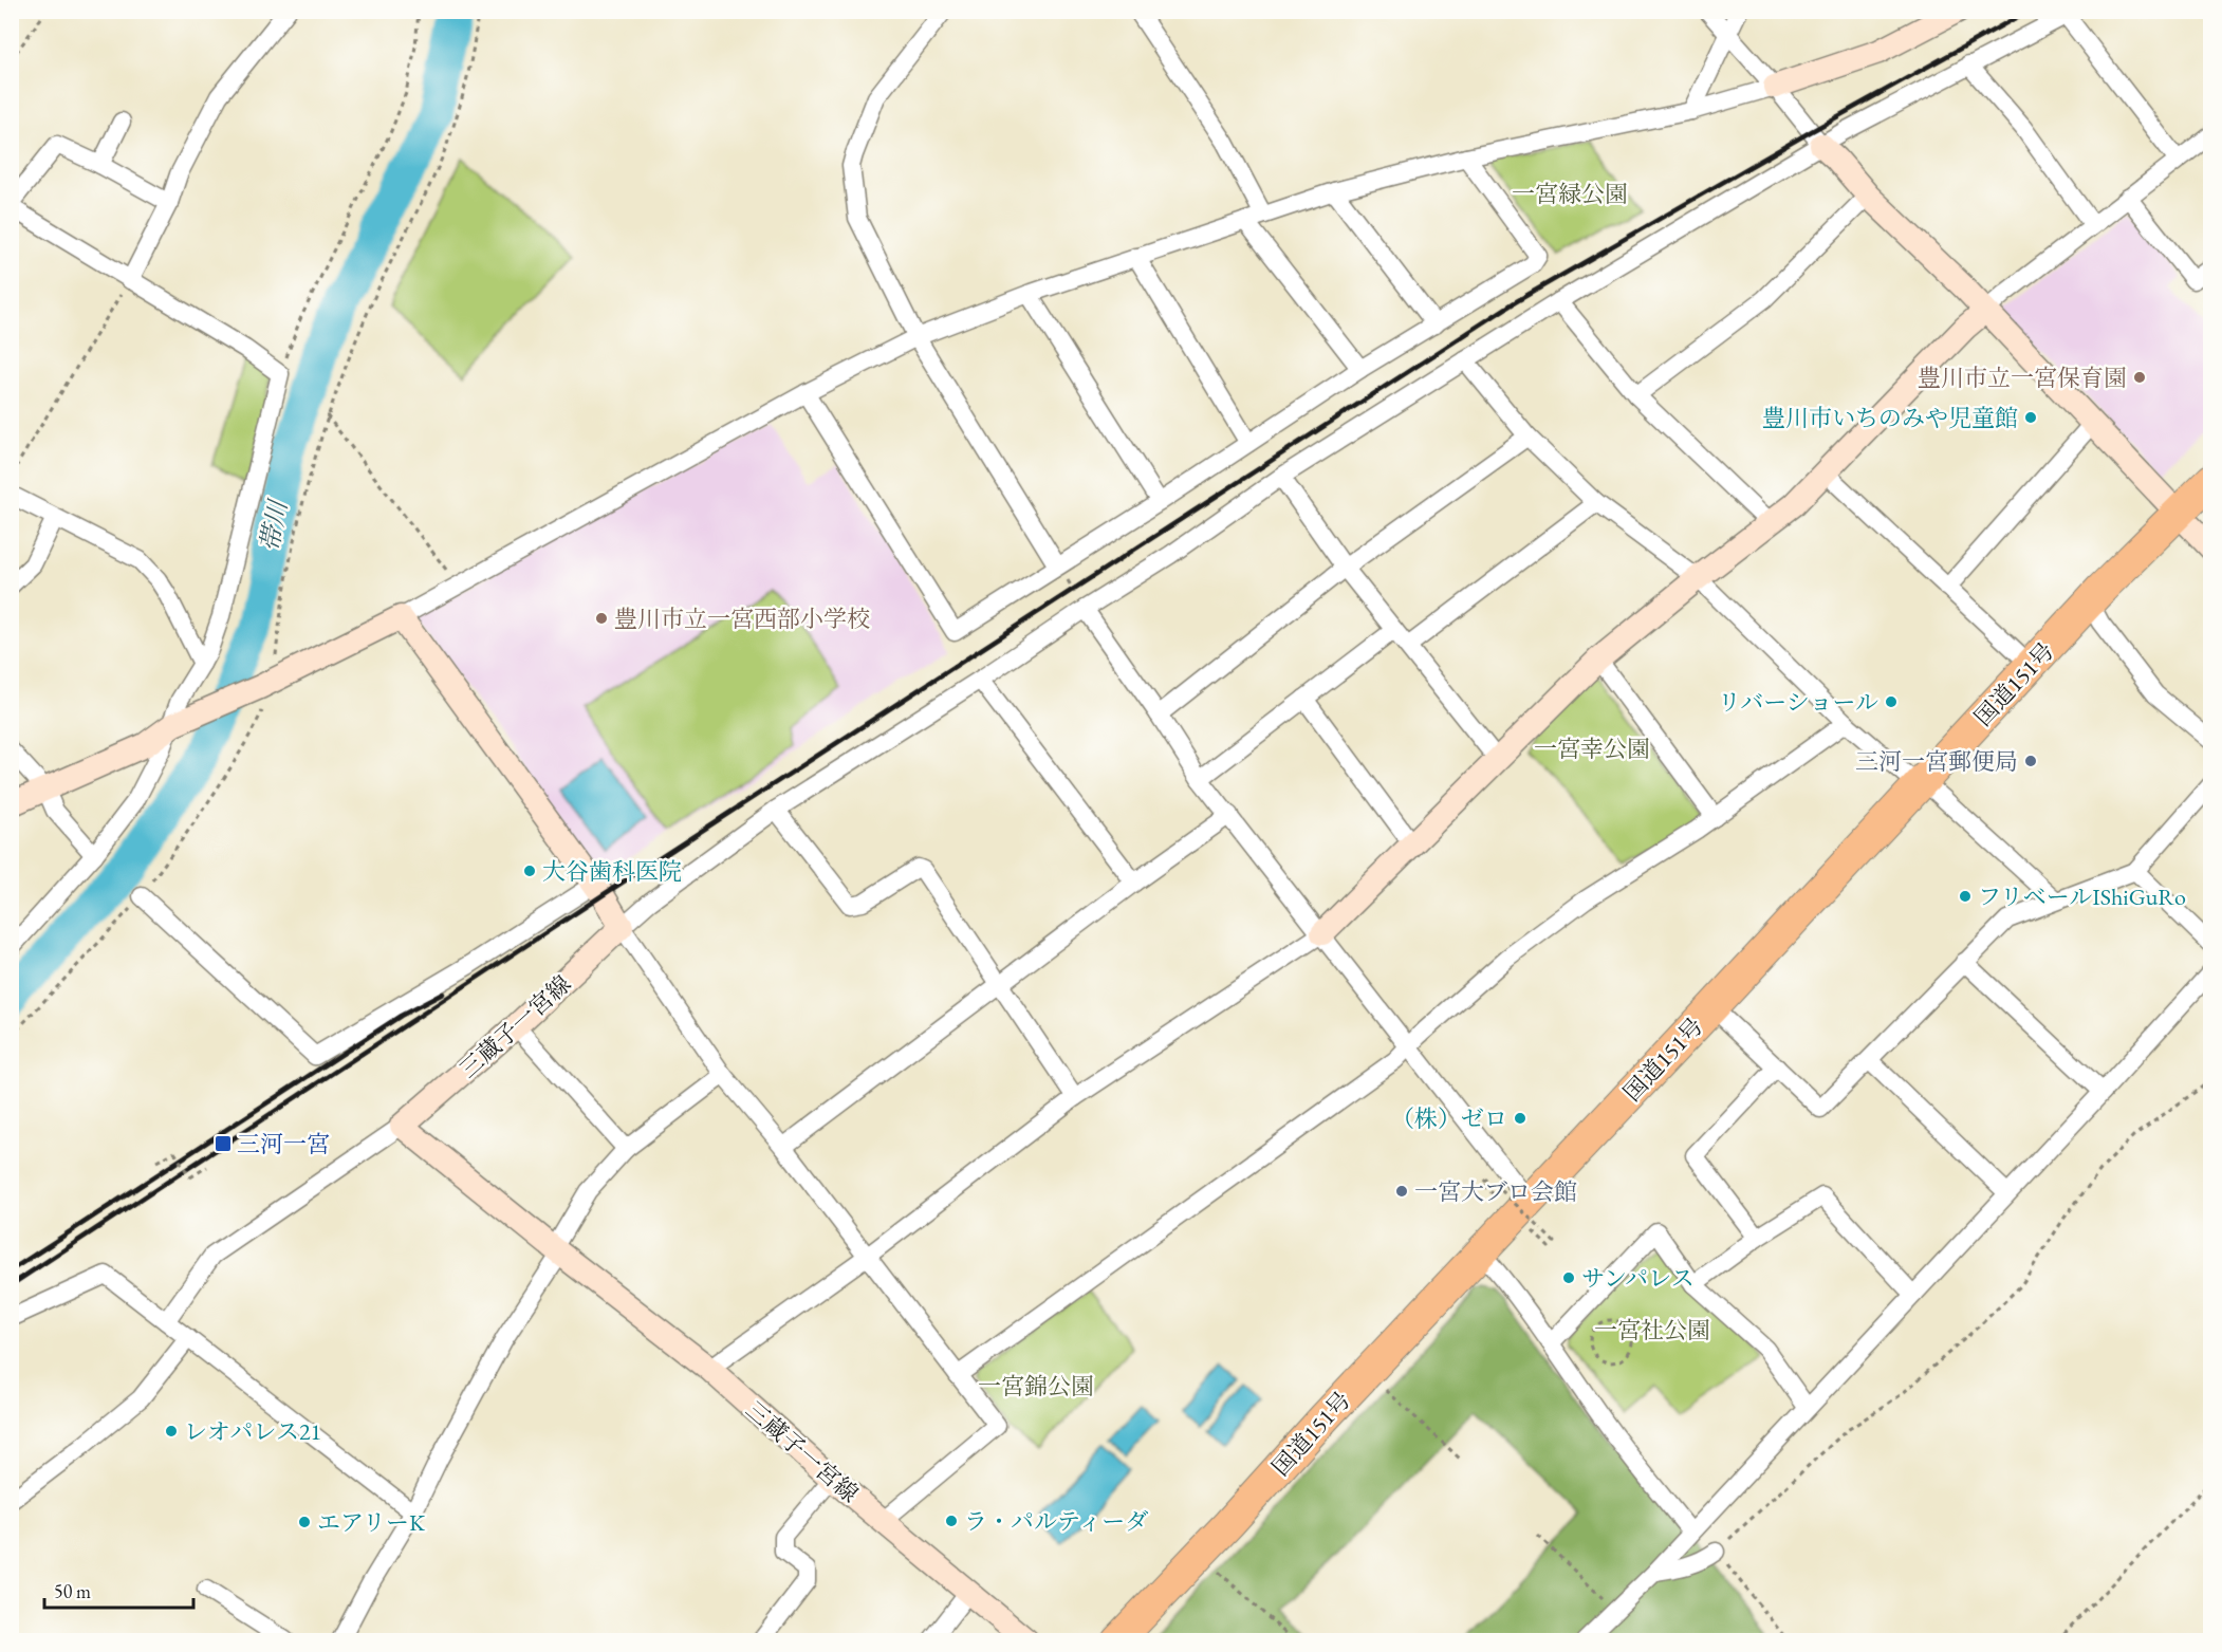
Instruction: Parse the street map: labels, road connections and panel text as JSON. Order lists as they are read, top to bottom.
{
  "streets": {
    "highway": ["国道151号"],
    "main road": ["三蔵子一宮線"]
  },
  "water": ["帯川"],
  "parks": [
    "一宮緑公園",
    "一宮幸公園",
    "一宮社公園",
    "一宮錦公園"
  ],
  "places": {
    "other": [
      "豊川市立一宮保育園",
      "豊川市いちのみや児童館",
      "豊川市立一宮西部小学校",
      "リバーショール",
      "三河一宮郵便局",
      "大谷歯科医院",
      "フリベールIShiGuRo",
      "（株）ゼロ",
      "一宮大ブロ会館",
      "サンパレス",
      "レオパレス21",
      "ラ・パルティーダ",
      "エアリーK"
    ],
    "transit": ["三河一宮"]
  },
  "scale_bar": "50 m"
}
